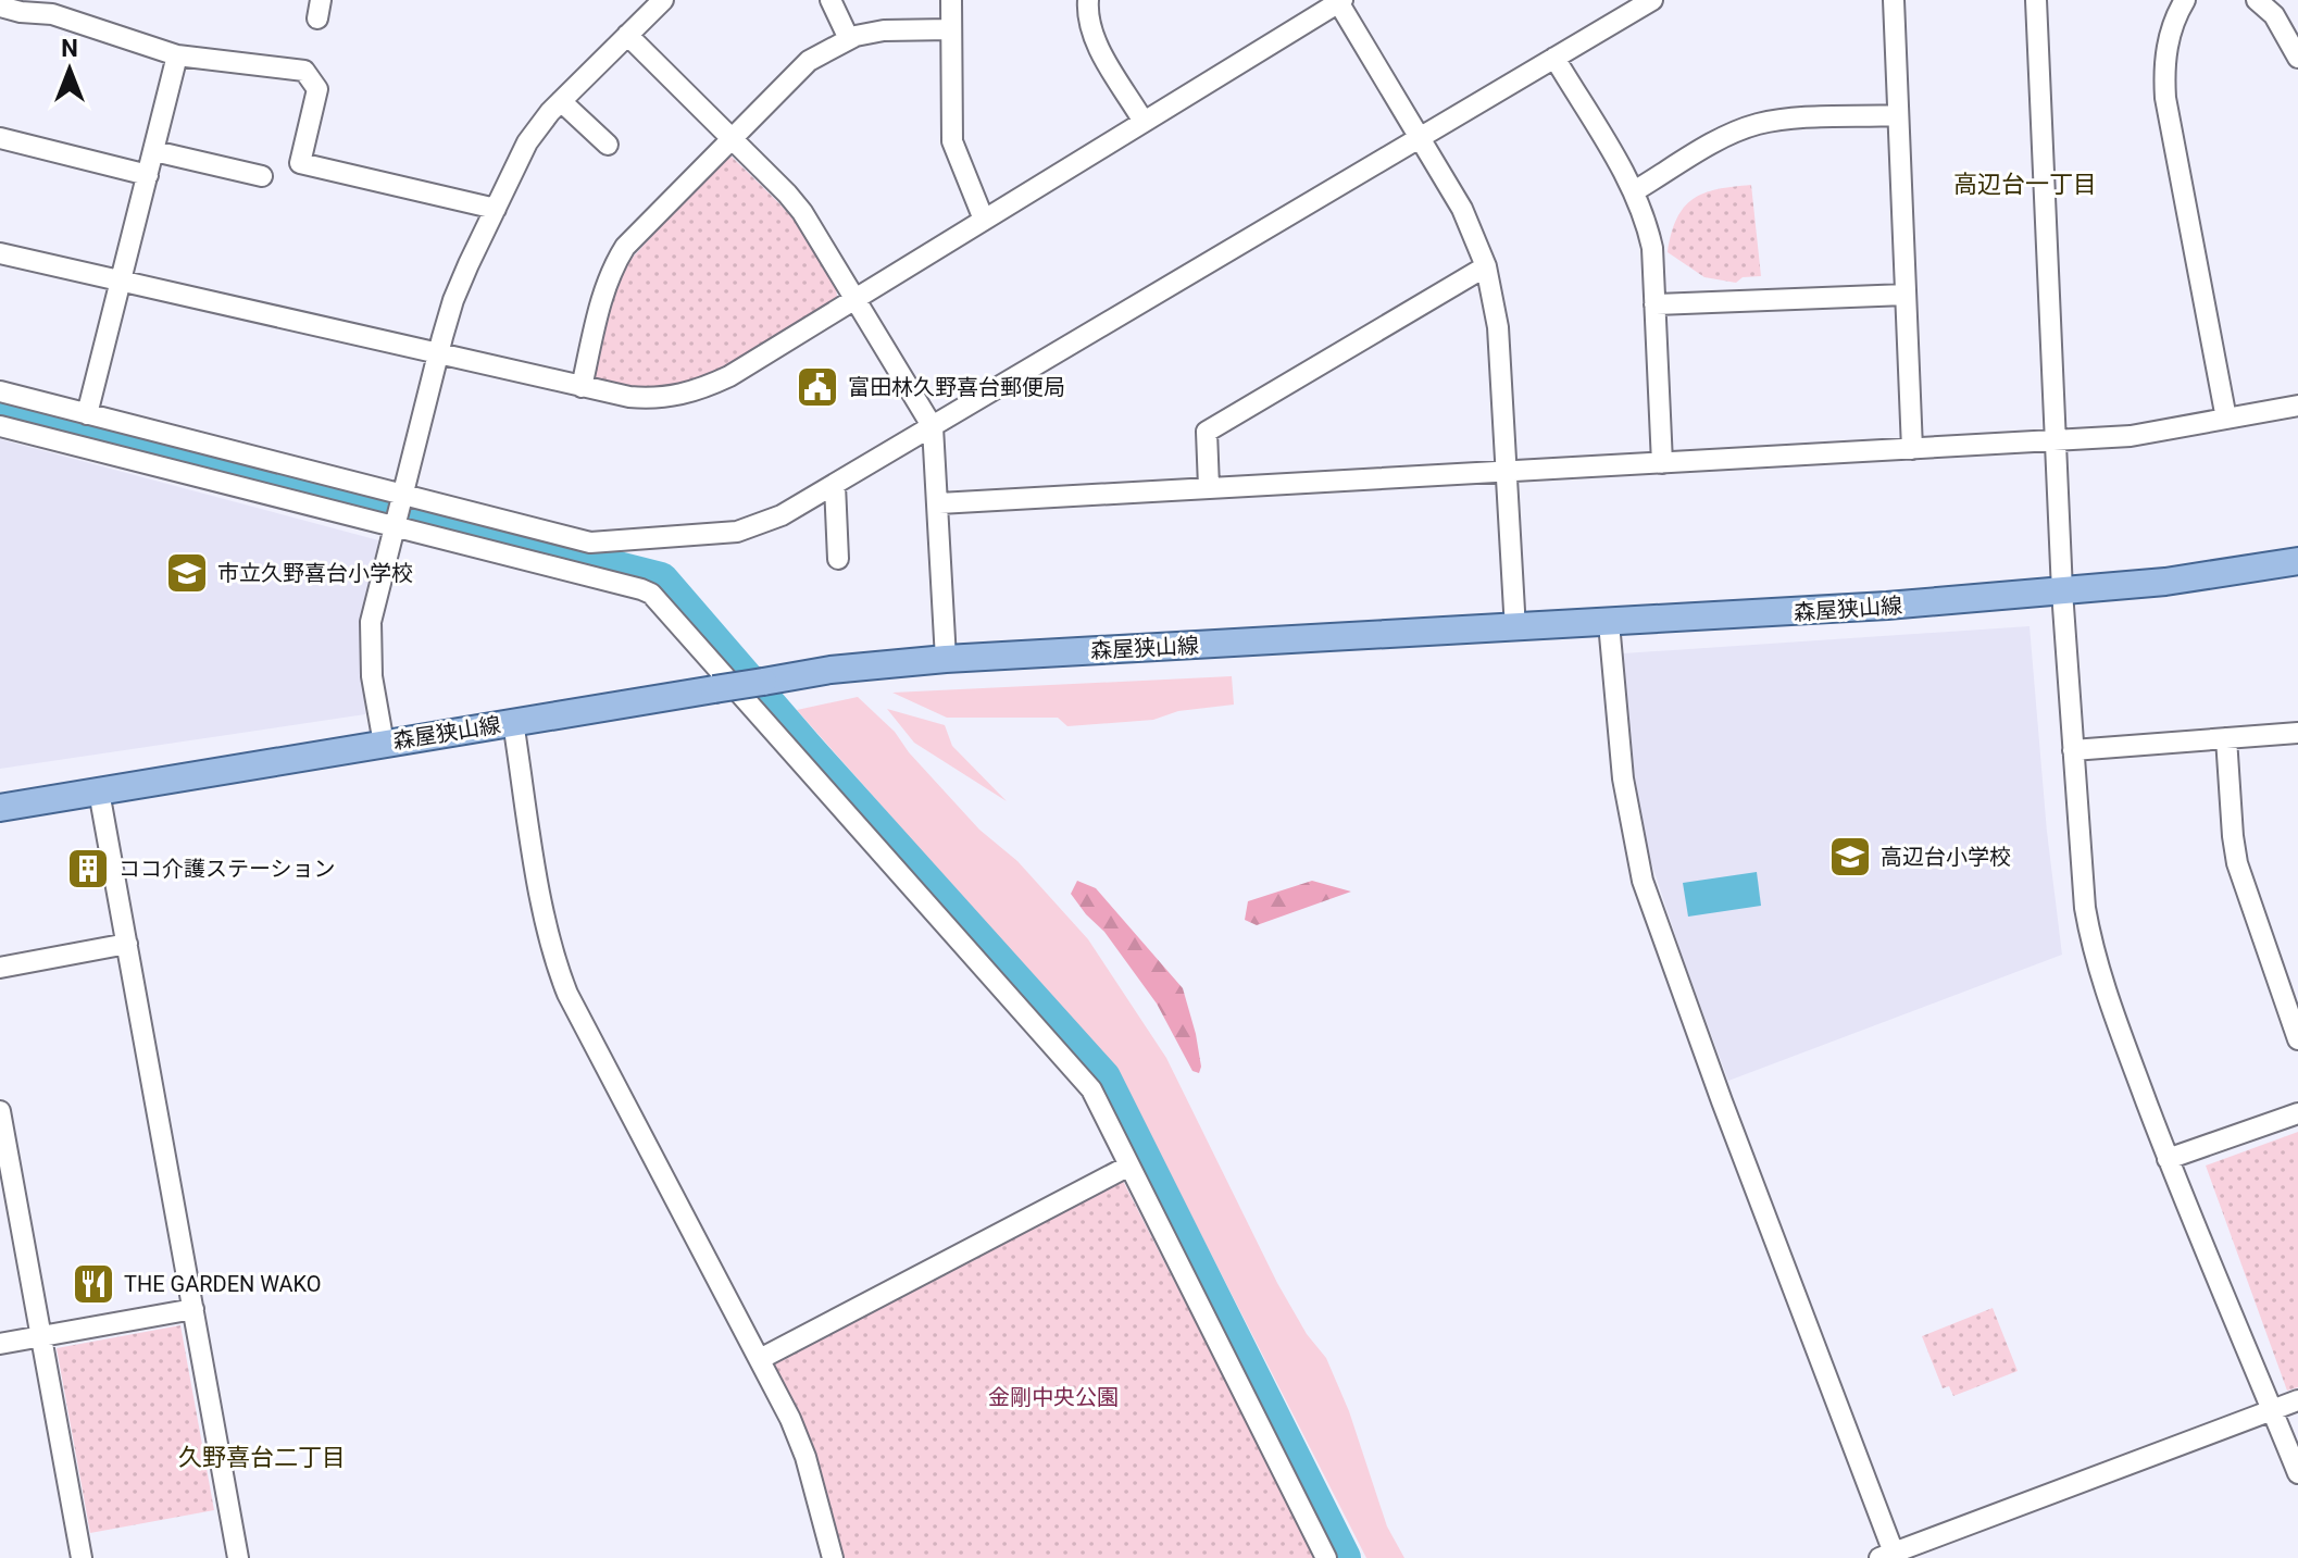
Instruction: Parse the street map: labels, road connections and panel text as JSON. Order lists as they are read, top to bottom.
{
  "streets": {
    "main road": ["森屋狭山線"]
  },
  "districts": ["高辺台一丁目", "久野喜台二丁目"],
  "parks": ["金剛中央公園"],
  "places": {
    "public building": ["富田林久野喜台郵便局"],
    "school or university": ["市立久野喜台小学校", "高辺台小学校"],
    "building": ["ココ介護ステーション"],
    "restaurant": ["THE GARDEN WAKO"]
  },
  "north": "top"
}
